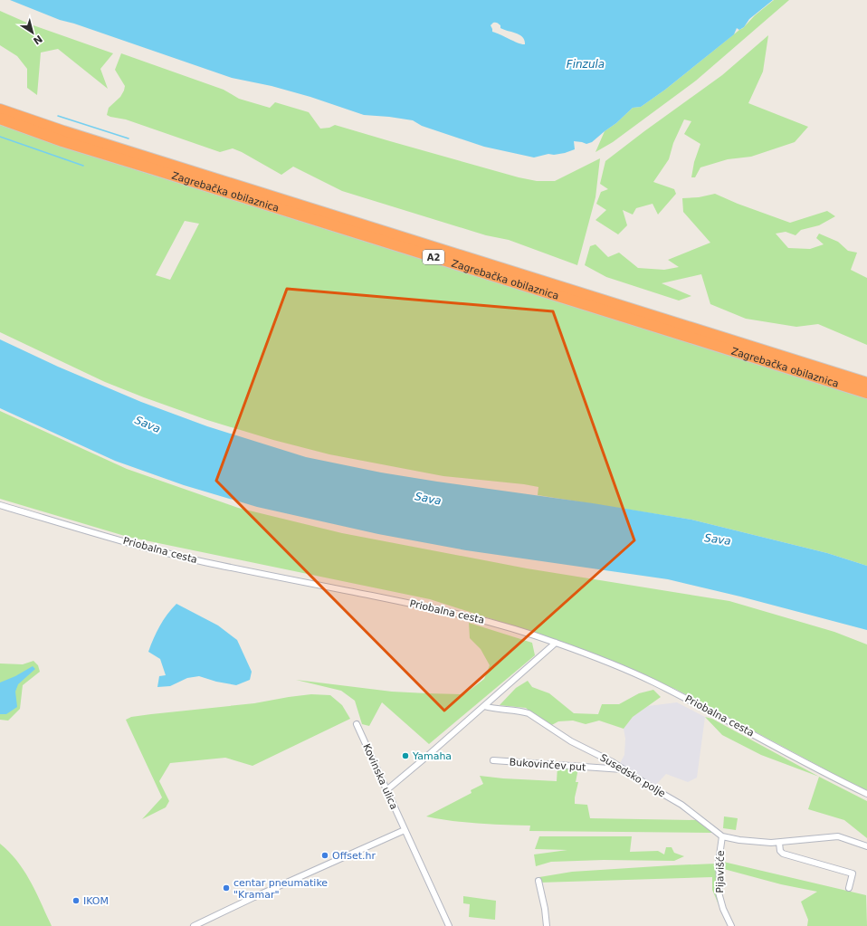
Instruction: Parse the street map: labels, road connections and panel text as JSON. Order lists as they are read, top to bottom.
{
  "streets": {
    "highway": ["Zagrebačka obilaznica", "A2"],
    "street": [
      "Priobalna cesta",
      "Bukovinčev put",
      "Susedsko polje",
      "Kovinska ulica",
      "Pijavišće"
    ]
  },
  "crossings": [
    ["Bukovinčev put", "Susedsko polje"],
    ["Susedsko polje", "Pijavišće"]
  ],
  "water": ["Finzula", "Sava"],
  "places": [
    "Yamaha",
    "Offset.hr",
    "centar pneumatike \"Kramar\"",
    "IKOM"
  ],
  "north": "bottom right"
}
